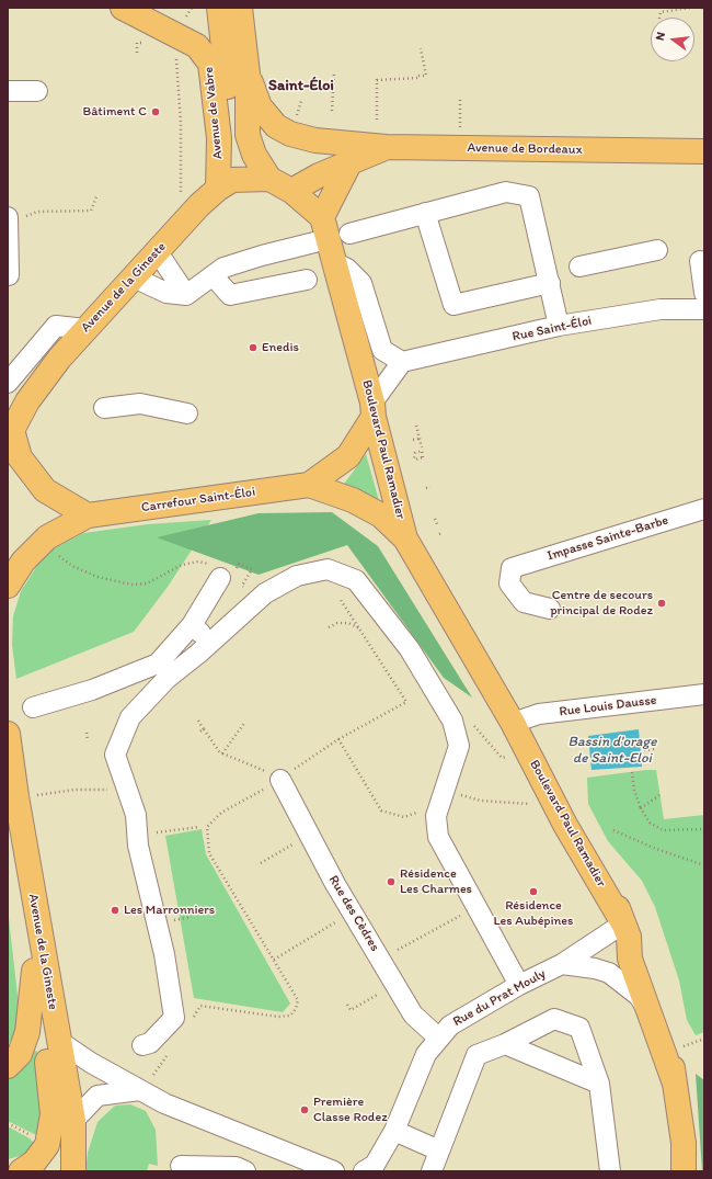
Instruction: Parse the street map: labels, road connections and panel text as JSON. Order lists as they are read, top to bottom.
{
  "streets": {
    "main road": [
      "Avenue de Vabre",
      "Avenue de Bordeaux",
      "Avenue de la Gineste",
      "Boulevard Paul Ramadier",
      "Carrefour Saint-Éloi"
    ],
    "street": [
      "Rue Saint-Éloi",
      "Impasse Sainte-Barbe",
      "Rue Louis Dausse",
      "Rue des Cèdres",
      "Rue du Prat Mouly"
    ]
  },
  "crossings": [
    ["Avenue de Vabre", "Avenue de la Gineste"],
    ["Boulevard Paul Ramadier", "Carrefour Saint-Éloi"],
    ["Boulevard Paul Ramadier", "Rue Louis Dausse"],
    ["Boulevard Paul Ramadier", "Rue du Prat Mouly"],
    ["Rue des Cèdres", "Rue du Prat Mouly"]
  ],
  "districts": ["Saint-Éloi"],
  "water": ["Bassin d'orage de Saint-Eloi"],
  "places": [
    "Bâtiment C",
    "Enedis",
    "Centre de secours principal de Rodez",
    "Résidence Les Charmes",
    "Résidence Les Aubépines",
    "Les Marronniers",
    "Première Classe Rodez"
  ],
  "north": "left"
}
